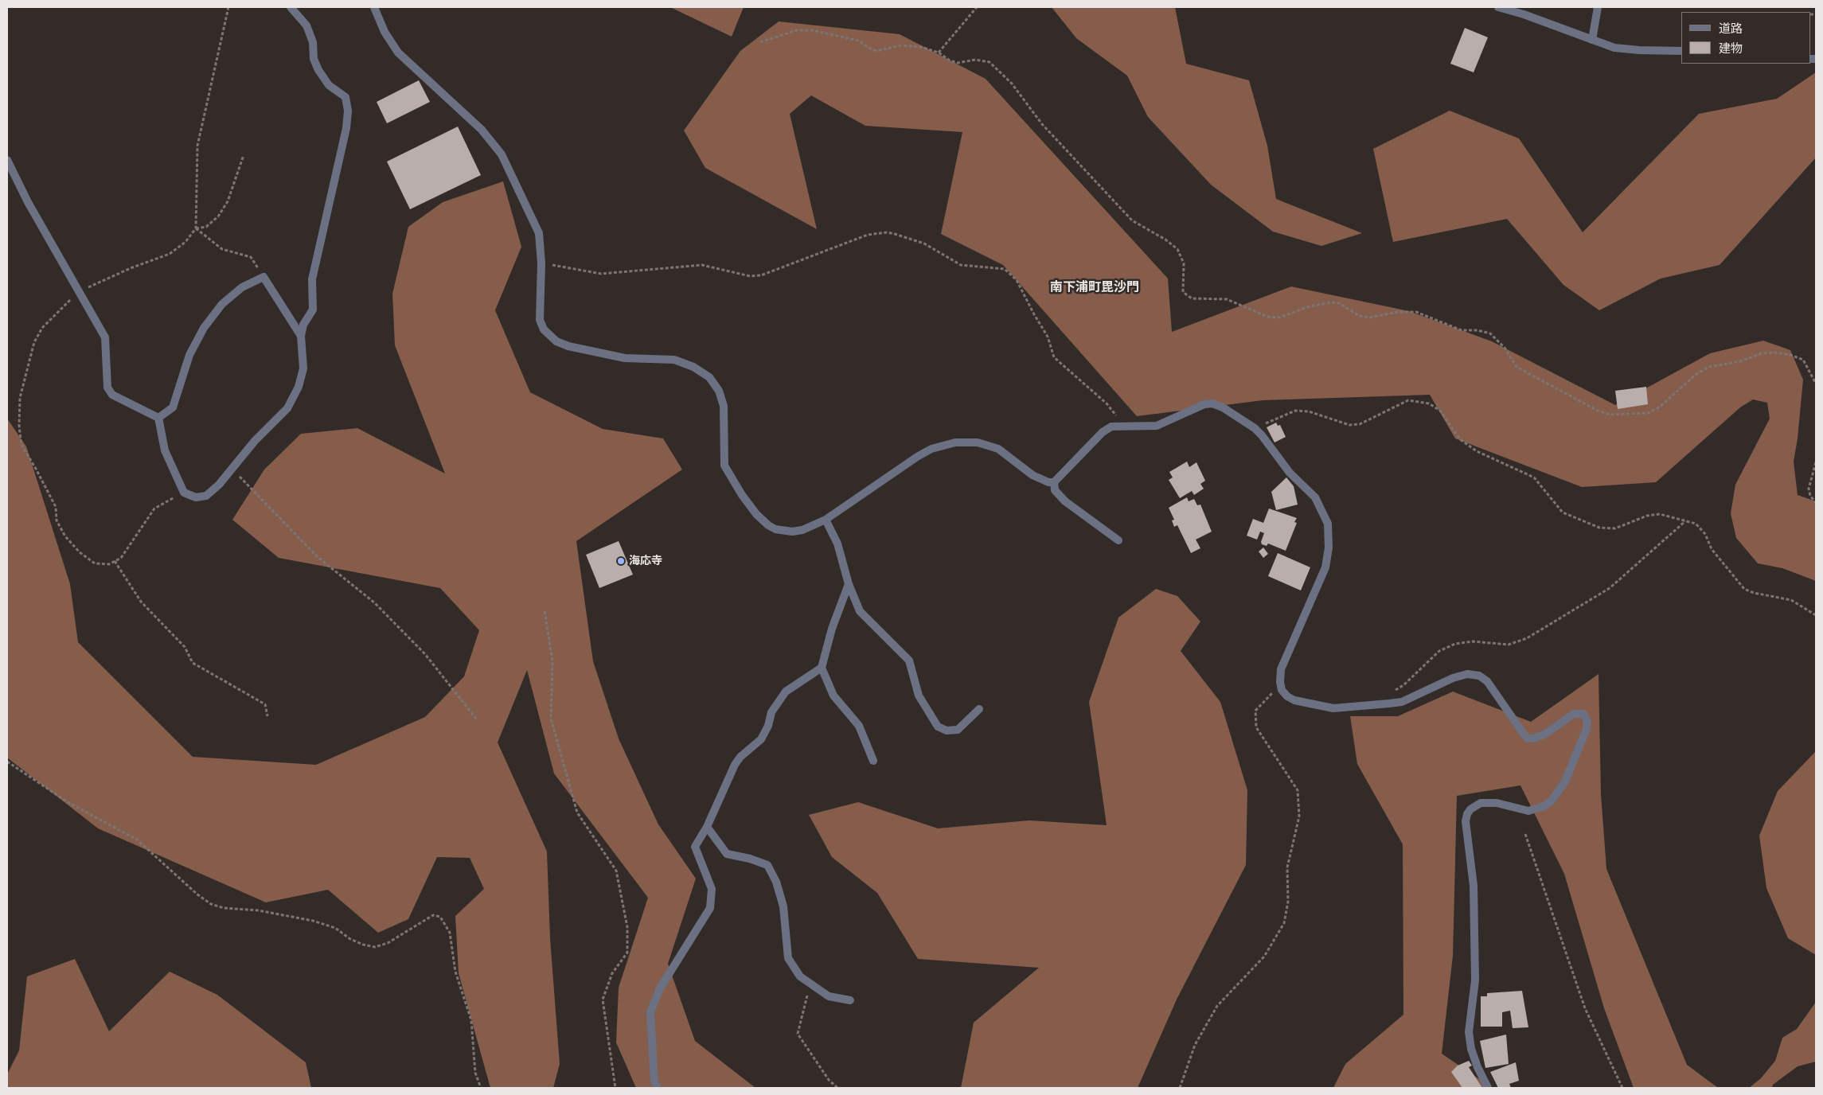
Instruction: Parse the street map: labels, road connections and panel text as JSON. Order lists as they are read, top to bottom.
{
  "districts": ["南下浦町毘沙門"],
  "places": ["海応寺"],
  "legend": ["道路", "建物"]
}
